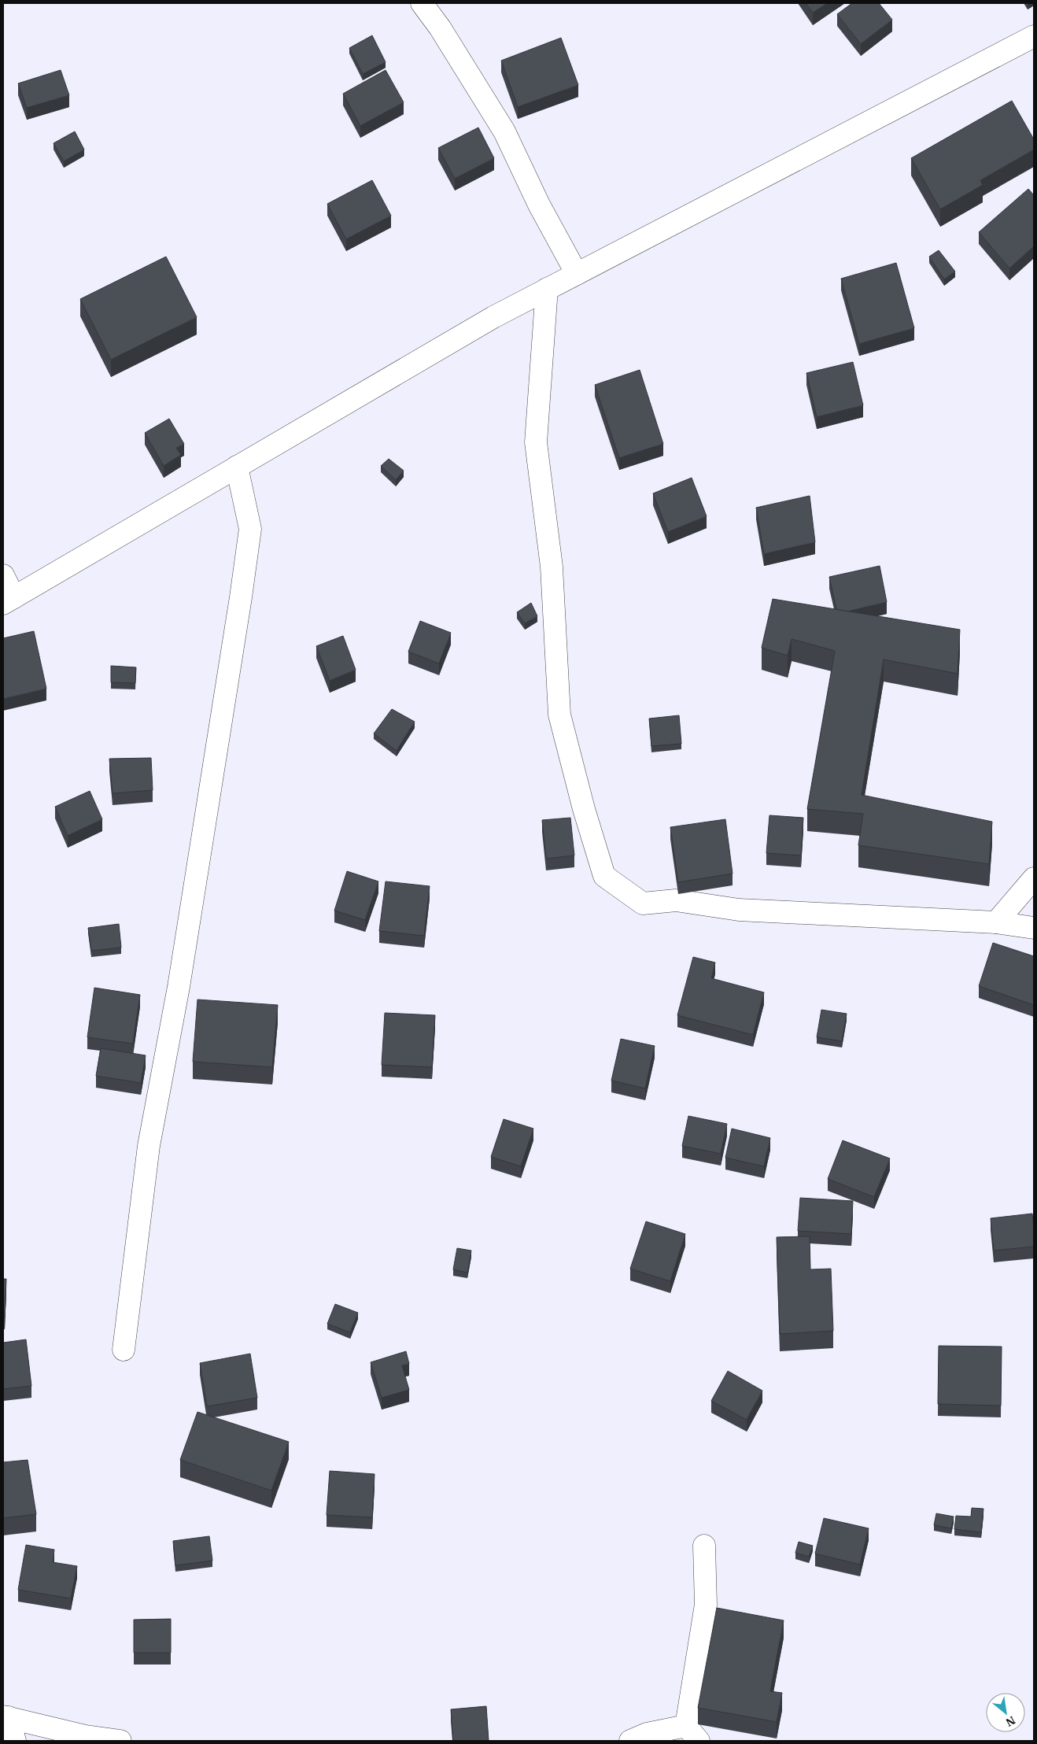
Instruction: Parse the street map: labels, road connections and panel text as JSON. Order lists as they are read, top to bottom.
{
  "north": "bottom right"
}
